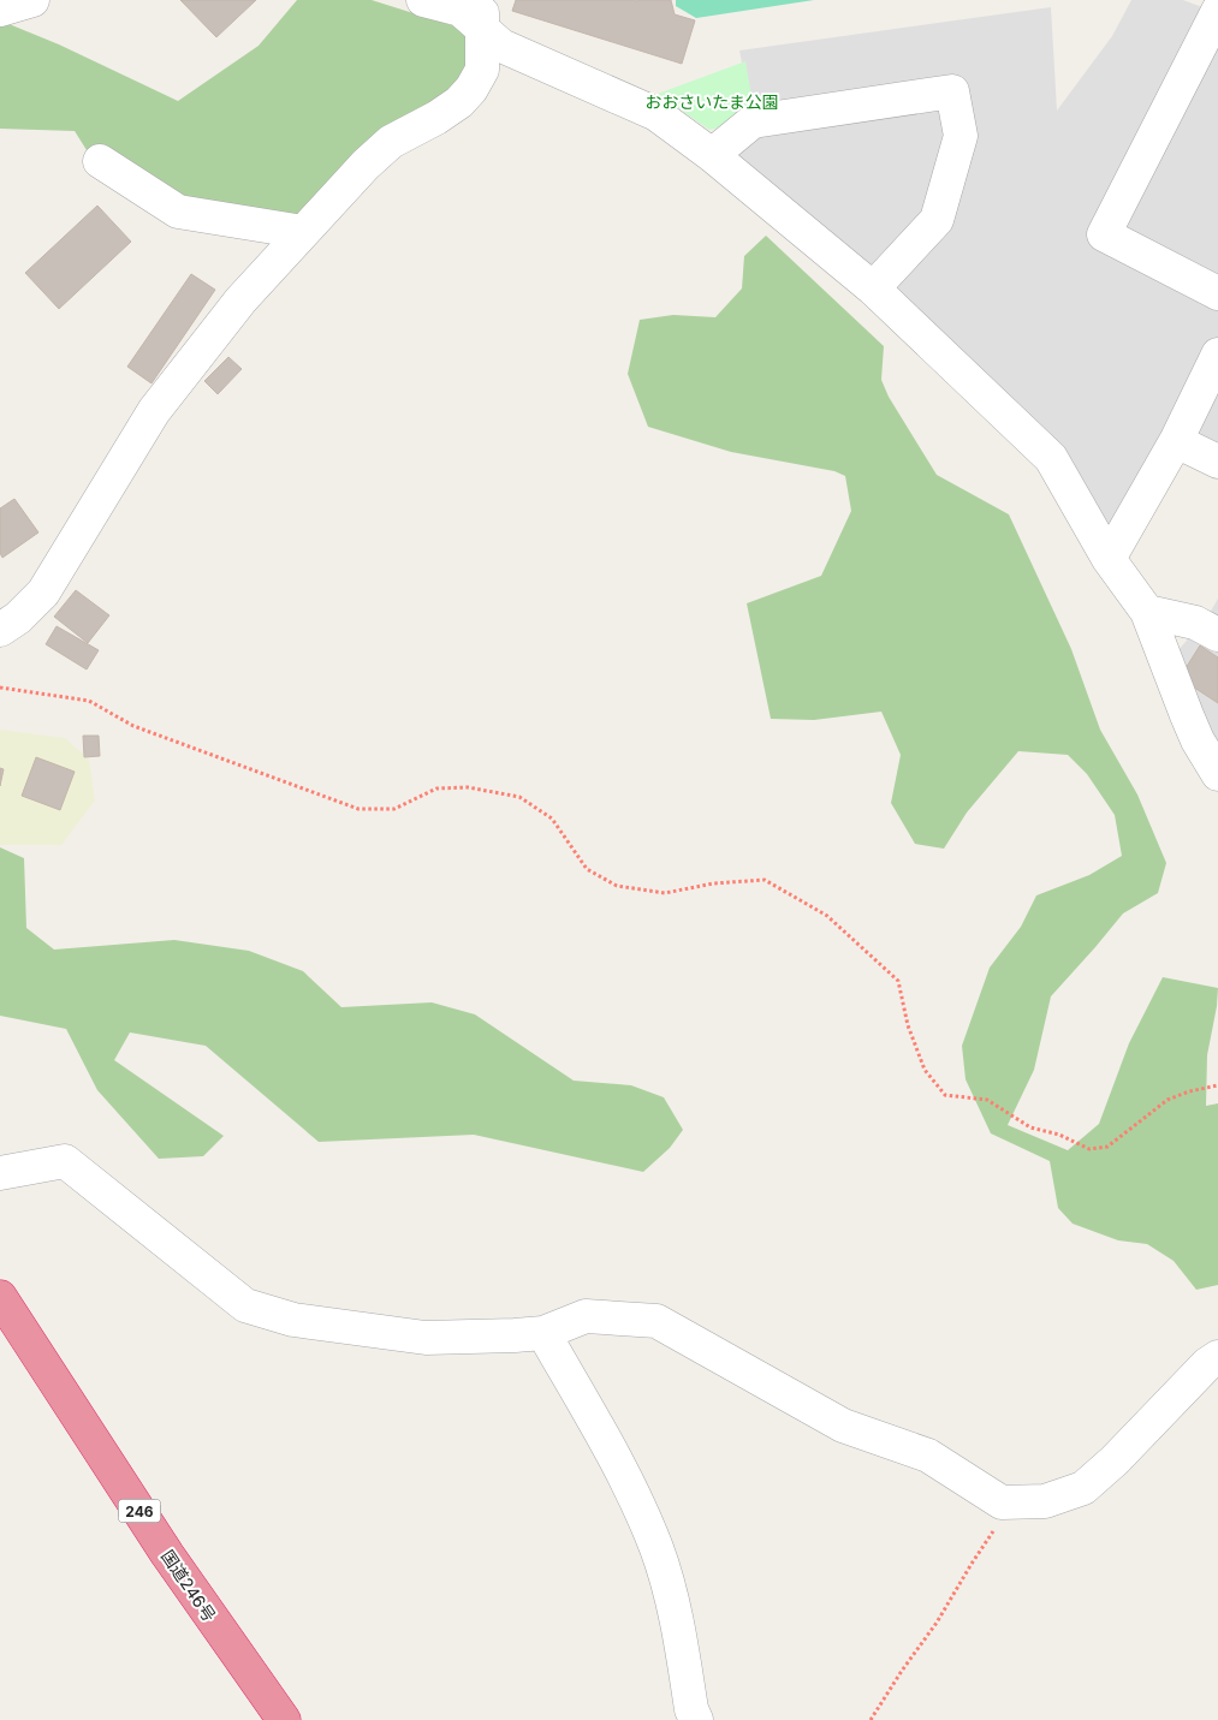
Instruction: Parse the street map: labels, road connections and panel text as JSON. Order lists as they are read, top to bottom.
{
  "streets": {
    "highway": ["246", "国道246号"]
  },
  "parks": ["おおさいたま公園"]
}
